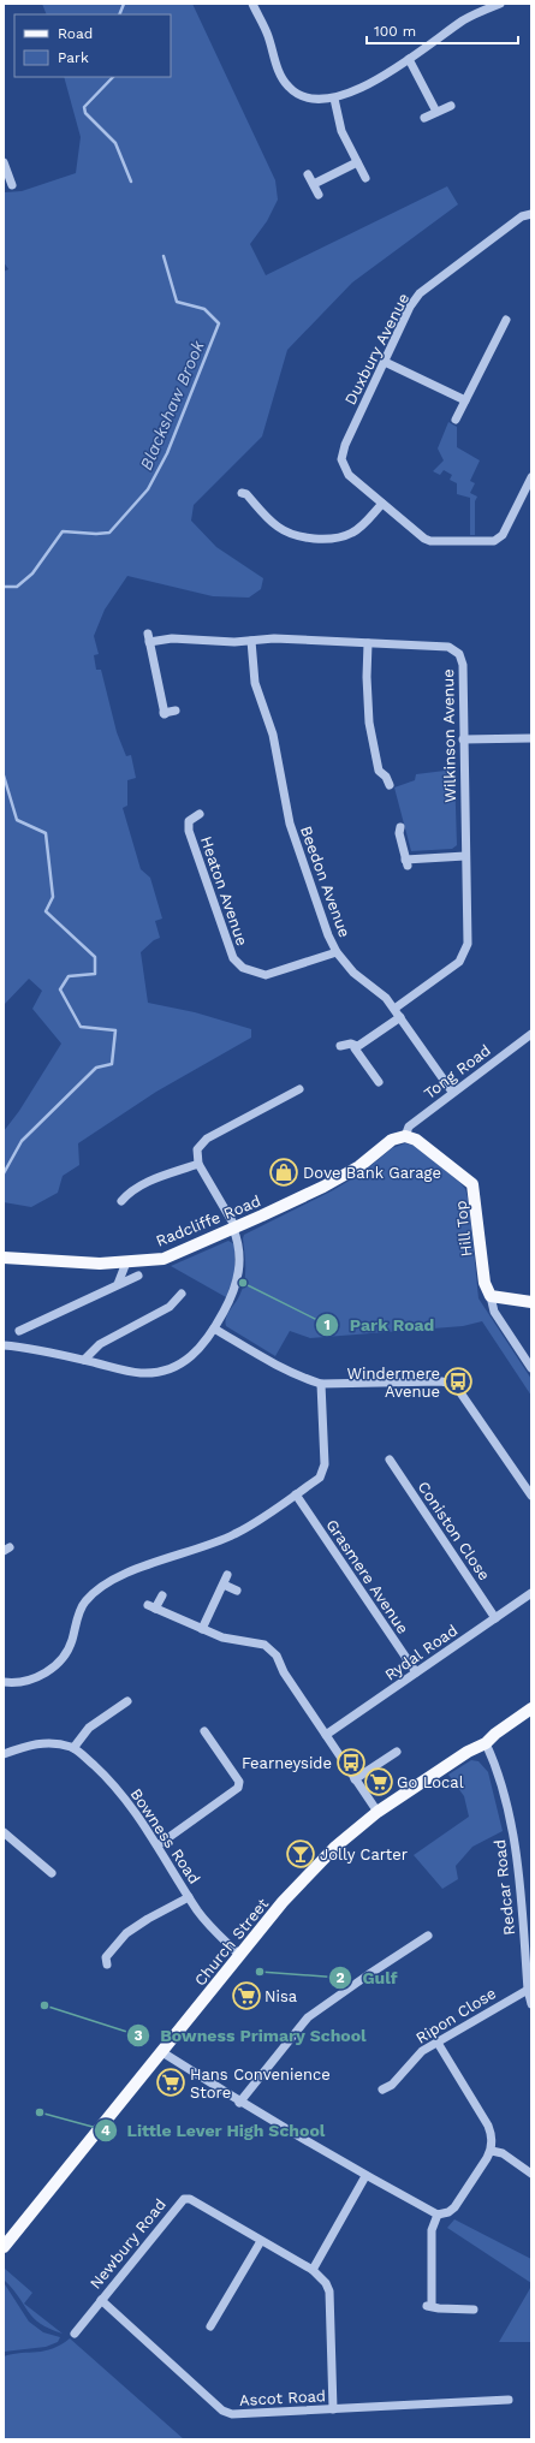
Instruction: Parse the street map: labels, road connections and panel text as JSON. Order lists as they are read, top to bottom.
{
  "streets": {
    "main road": ["Radcliffe Road", "Hill Top", "Church Street"],
    "street": [
      "Duxbury Avenue",
      "Wilkinson Avenue",
      "Beedon Avenue",
      "Heaton Avenue",
      "Tong Road",
      "Coniston Close",
      "Grasmere Avenue",
      "Rydal Road",
      "Bowness Road",
      "Redcar Road",
      "Ripon Close",
      "Newbury Road",
      "Ascot Road"
    ]
  },
  "crossings": [
    ["Wilkinson Avenue", "Beedon Avenue"],
    ["Beedon Avenue", "Heaton Avenue"],
    ["Beedon Avenue", "Tong Road"],
    ["Tong Road", "Radcliffe Road"],
    ["Tong Road", "Hill Top"],
    ["Radcliffe Road", "Hill Top"],
    ["Coniston Close", "Rydal Road"],
    ["Grasmere Avenue", "Rydal Road"],
    ["Bowness Road", "Church Street"],
    ["Redcar Road", "Church Street"],
    ["Redcar Road", "Ripon Close"],
    ["Newbury Road", "Ascot Road"]
  ],
  "water": ["Blackshaw Brook"],
  "places": {
    "shop": ["Dove Bank Garage"],
    "other": [
      "Park Road",
      "Gulf",
      "Bowness Primary School",
      "Little Lever High School"
    ],
    "bus stop": ["Windermere Avenue", "Fearneyside"],
    "supermarket": ["Go Local", "Nisa", "Hans Convenience Store"],
    "bar": ["Jolly Carter"]
  },
  "legend": ["Road", "Park"],
  "scale_bar": "100 m"
}
